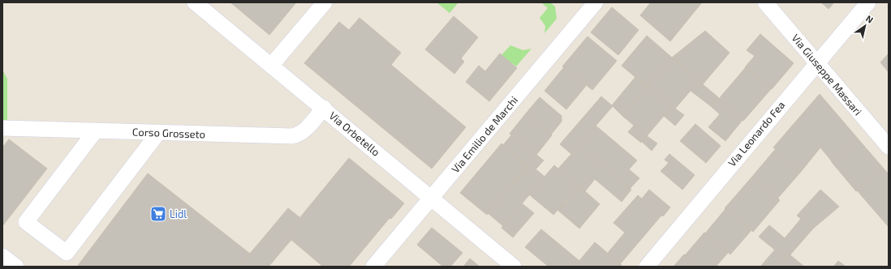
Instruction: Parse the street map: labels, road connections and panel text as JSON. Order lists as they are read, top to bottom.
{
  "streets": {
    "street": [
      "Via Giuseppe Massari",
      "Corso Grosseto",
      "Via Orbetello",
      "Via Leonardo Fea",
      "Via Emilio de Marchi"
    ]
  },
  "crossings": [
    ["Via Giuseppe Massari", "Via Leonardo Fea"],
    ["Corso Grosseto", "Via Orbetello"],
    ["Via Orbetello", "Via Emilio de Marchi"]
  ],
  "places": {
    "supermarket": ["Lidl"]
  },
  "north": "top right"
}
